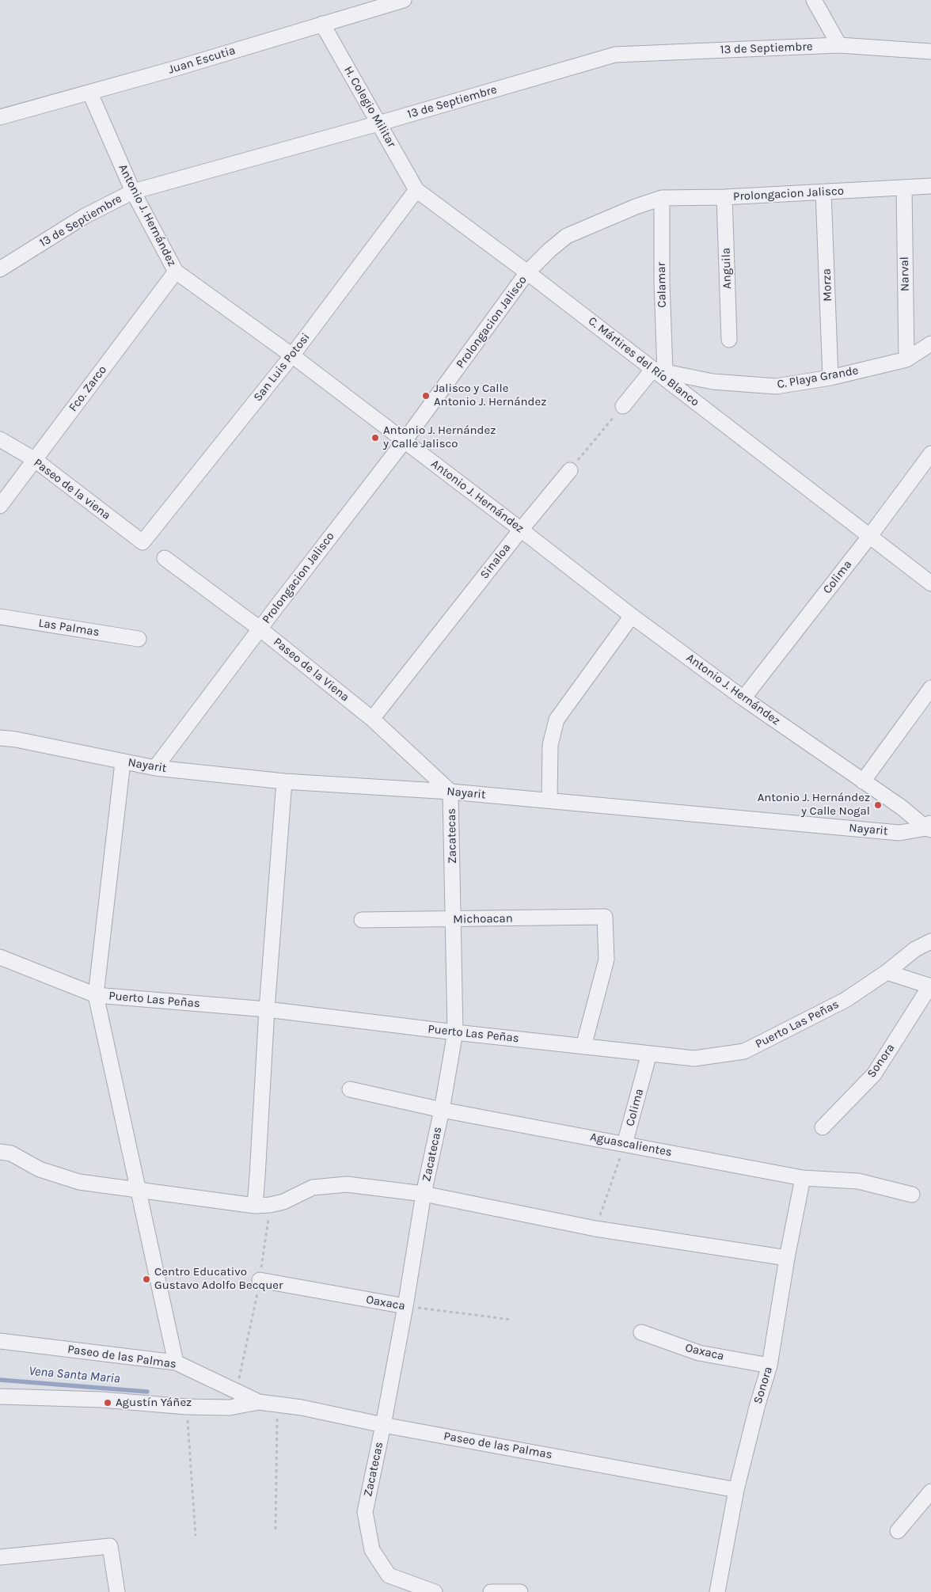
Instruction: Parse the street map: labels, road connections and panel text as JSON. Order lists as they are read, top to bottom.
{
  "streets": {
    "street": [
      "13 de Septiembre",
      "Juan Escutia",
      "H. Colegio Militar",
      "Prolongacion Jalisco",
      "Antonio J. Hernández",
      "Anguila",
      "Narval",
      "Calamar",
      "Morza",
      "C. Mártires del Río Blanco",
      "San Luis Potosi",
      "C. Playa Grande",
      "Fco. Zarco",
      "Paseo de la viena",
      "Sinaloa",
      "Colima",
      "Las Palmas",
      "Paseo de la Viena",
      "Nayarit",
      "Zacatecas",
      "Michoacan",
      "Puerto Las Peñas",
      "Sonora",
      "Aguascalientes",
      "Oaxaca",
      "Paseo de las Palmas"
    ]
  },
  "crossings": [
    ["13 de Septiembre", "H. Colegio Militar"],
    ["13 de Septiembre", "Antonio J. Hernández"],
    ["Juan Escutia", "H. Colegio Militar"],
    ["Juan Escutia", "Antonio J. Hernández"],
    ["H. Colegio Militar", "C. Mártires del Río Blanco"],
    ["H. Colegio Militar", "San Luis Potosi"],
    ["Prolongacion Jalisco", "Antonio J. Hernández"],
    ["Prolongacion Jalisco", "Anguila"],
    ["Prolongacion Jalisco", "Narval"],
    ["Prolongacion Jalisco", "Calamar"],
    ["Prolongacion Jalisco", "Morza"],
    ["Prolongacion Jalisco", "C. Mártires del Río Blanco"],
    ["Prolongacion Jalisco", "Paseo de la Viena"],
    ["Prolongacion Jalisco", "Nayarit"],
    ["Antonio J. Hernández", "San Luis Potosi"],
    ["Antonio J. Hernández", "Fco. Zarco"],
    ["Antonio J. Hernández", "Sinaloa"],
    ["Antonio J. Hernández", "Colima"],
    ["Antonio J. Hernández", "Nayarit"],
    ["Narval", "C. Playa Grande"],
    ["Calamar", "C. Mártires del Río Blanco"],
    ["Calamar", "C. Playa Grande"],
    ["Morza", "C. Playa Grande"],
    ["C. Mártires del Río Blanco", "San Luis Potosi"],
    ["C. Mártires del Río Blanco", "C. Playa Grande"],
    ["C. Mártires del Río Blanco", "Colima"],
    ["San Luis Potosi", "Paseo de la viena"],
    ["Fco. Zarco", "Paseo de la viena"],
    ["Sinaloa", "Paseo de la Viena"],
    ["Colima", "Puerto Las Peñas"],
    ["Colima", "Aguascalientes"],
    ["Paseo de la Viena", "Nayarit"],
    ["Paseo de la Viena", "Zacatecas"],
    ["Nayarit", "Zacatecas"],
    ["Zacatecas", "Michoacan"],
    ["Zacatecas", "Puerto Las Peñas"],
    ["Zacatecas", "Aguascalientes"],
    ["Zacatecas", "Oaxaca"],
    ["Zacatecas", "Paseo de las Palmas"],
    ["Michoacan", "Puerto Las Peñas"],
    ["Sonora", "Aguascalientes"],
    ["Sonora", "Oaxaca"],
    ["Sonora", "Paseo de las Palmas"]
  ],
  "water": ["Vena Santa Maria"],
  "places": [
    "Jalisco y Calle Antonio J. Hernández",
    "Antonio J. Hernández y Calle Jalisco",
    "Antonio J. Hernández y Calle Nogal",
    "Centro Educativo Gustavo Adolfo Becquer",
    "Agustín Yáñez"
  ]
}
